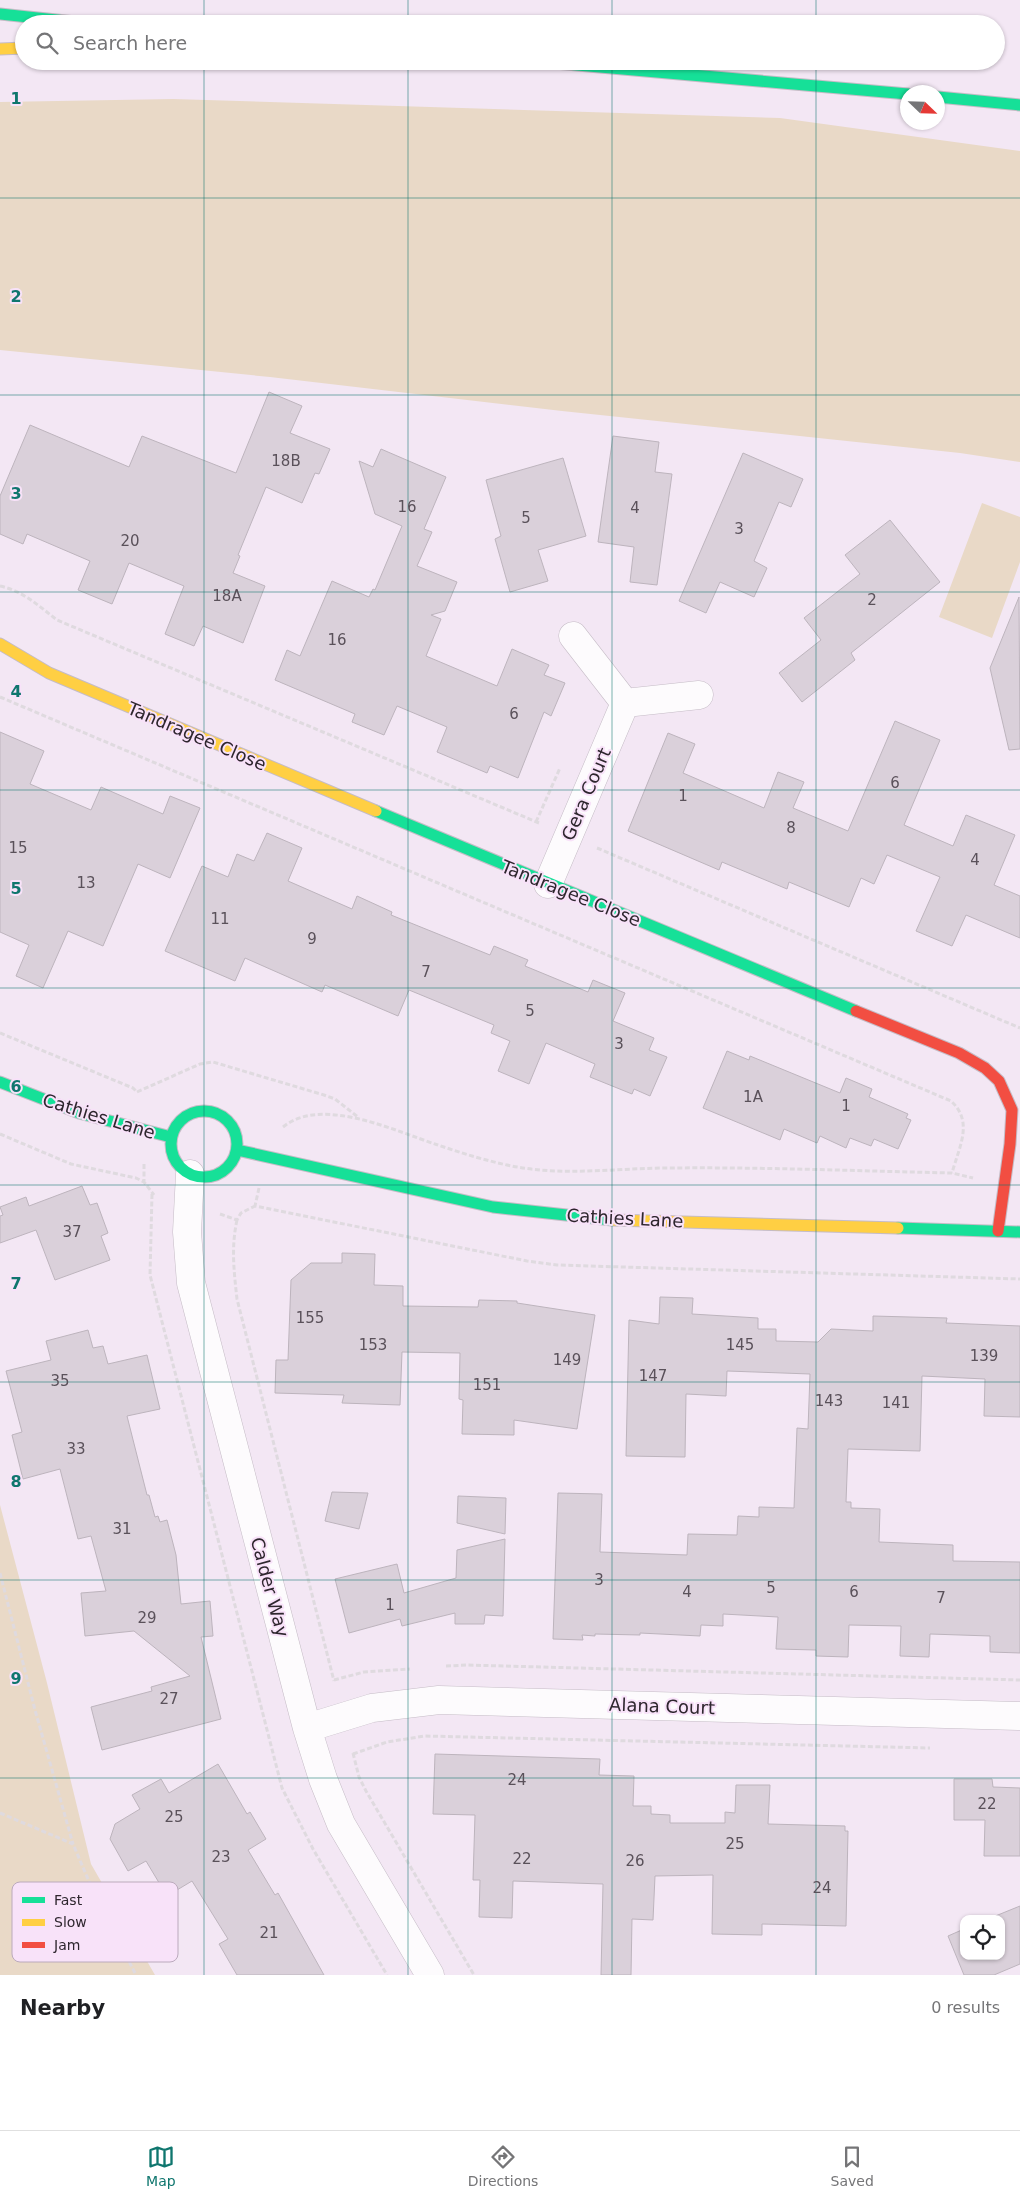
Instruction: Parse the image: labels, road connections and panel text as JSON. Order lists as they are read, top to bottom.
{
  "streets": {
    "main road": ["Tandragee Close", "Cathies Lane"],
    "street": ["Gera Court", "Calder Way", "Alana Court"]
  },
  "crossings": [
    ["Tandragee Close", "Gera Court"],
    ["Tandragee Close", "Cathies Lane"],
    ["Cathies Lane", "Calder Way"],
    ["Calder Way", "Alana Court"]
  ],
  "house_numbers": [
    "18B",
    "16",
    "4",
    "5",
    "3",
    "20",
    "18A",
    "2",
    "16",
    "6",
    "6",
    "1",
    "8",
    "15",
    "4",
    "13",
    "11",
    "9",
    "7",
    "5",
    "3",
    "1A",
    "1",
    "37",
    "155",
    "153",
    "145",
    "139",
    "149",
    "147",
    "35",
    "151",
    "143",
    "141",
    "33",
    "31",
    "3",
    "5",
    "4",
    "6",
    "7",
    "1",
    "29",
    "27",
    "24",
    "22",
    "25",
    "25",
    "23",
    "22",
    "26",
    "24",
    "21"
  ],
  "legend": ["Fast", "Slow", "Jam"],
  "north": "bottom right",
  "page": {
    "search": "Search here",
    "heading": ["Nearby", "0 results"],
    "nav": ["Map", "Directions", "Saved"]
  },
  "grid": {
    "rows": [
      "1",
      "2",
      "3",
      "4",
      "5",
      "6",
      "7",
      "8",
      "9"
    ]
  }
}
